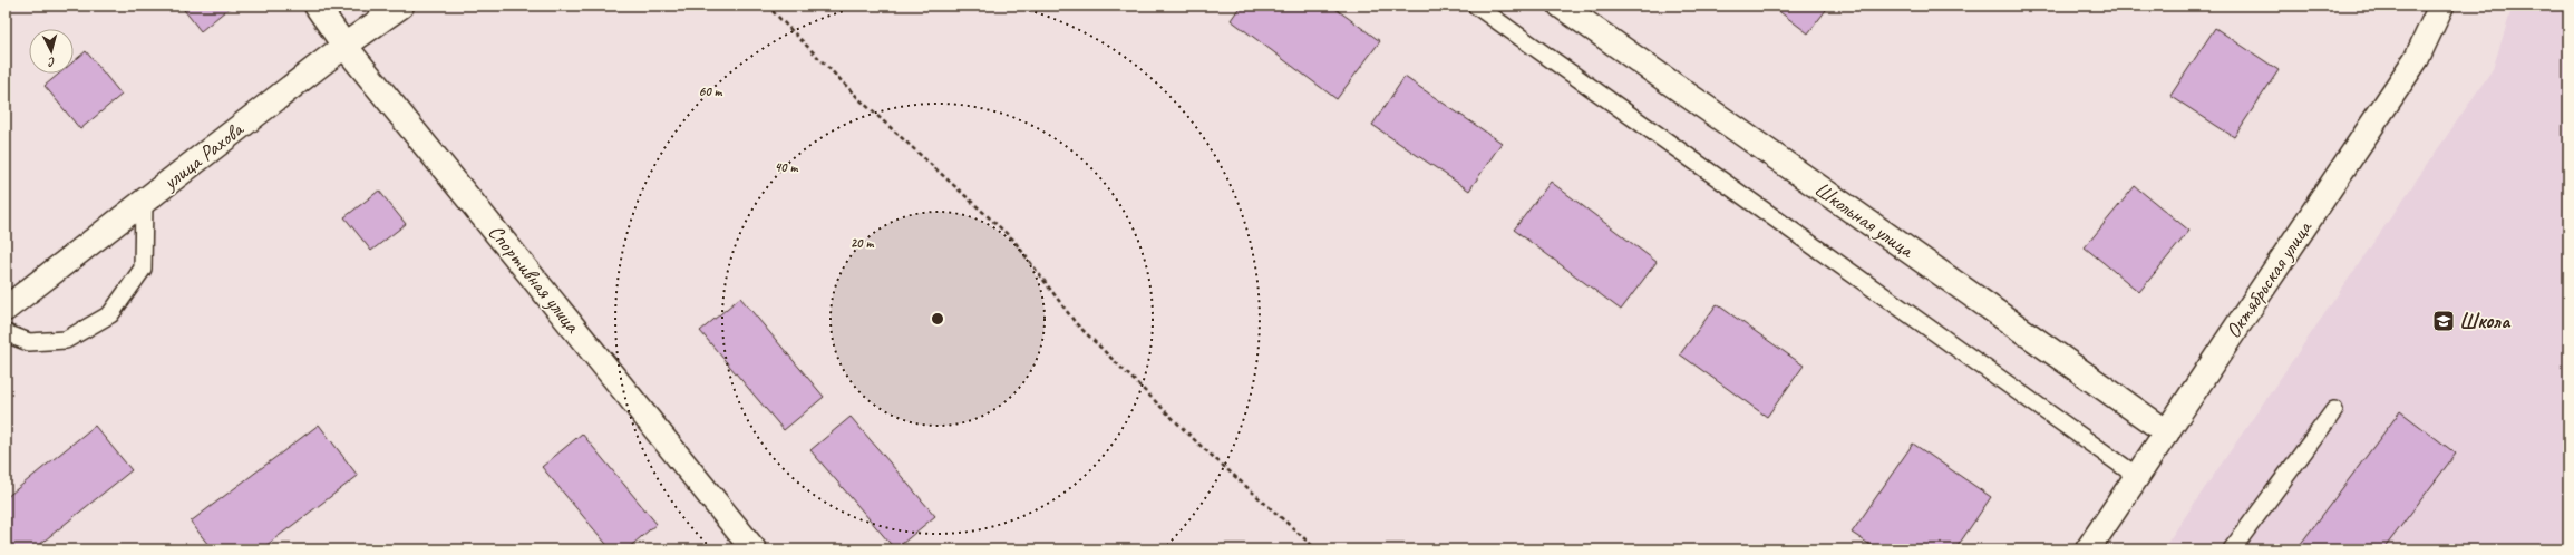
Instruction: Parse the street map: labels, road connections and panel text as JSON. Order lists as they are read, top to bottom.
{
  "streets": {
    "street": [
      "улица Рахова",
      "Школьная улица",
      "Спортивная улица",
      "Октябрьская улица"
    ]
  },
  "crossings": [
    ["улица Рахова", "Спортивная улица"],
    ["Школьная улица", "Октябрьская улица"]
  ],
  "places": {
    "school or university": ["Школа"]
  },
  "north": "bottom",
  "rings": ["60 m", "40 m", "20 m"]
}
